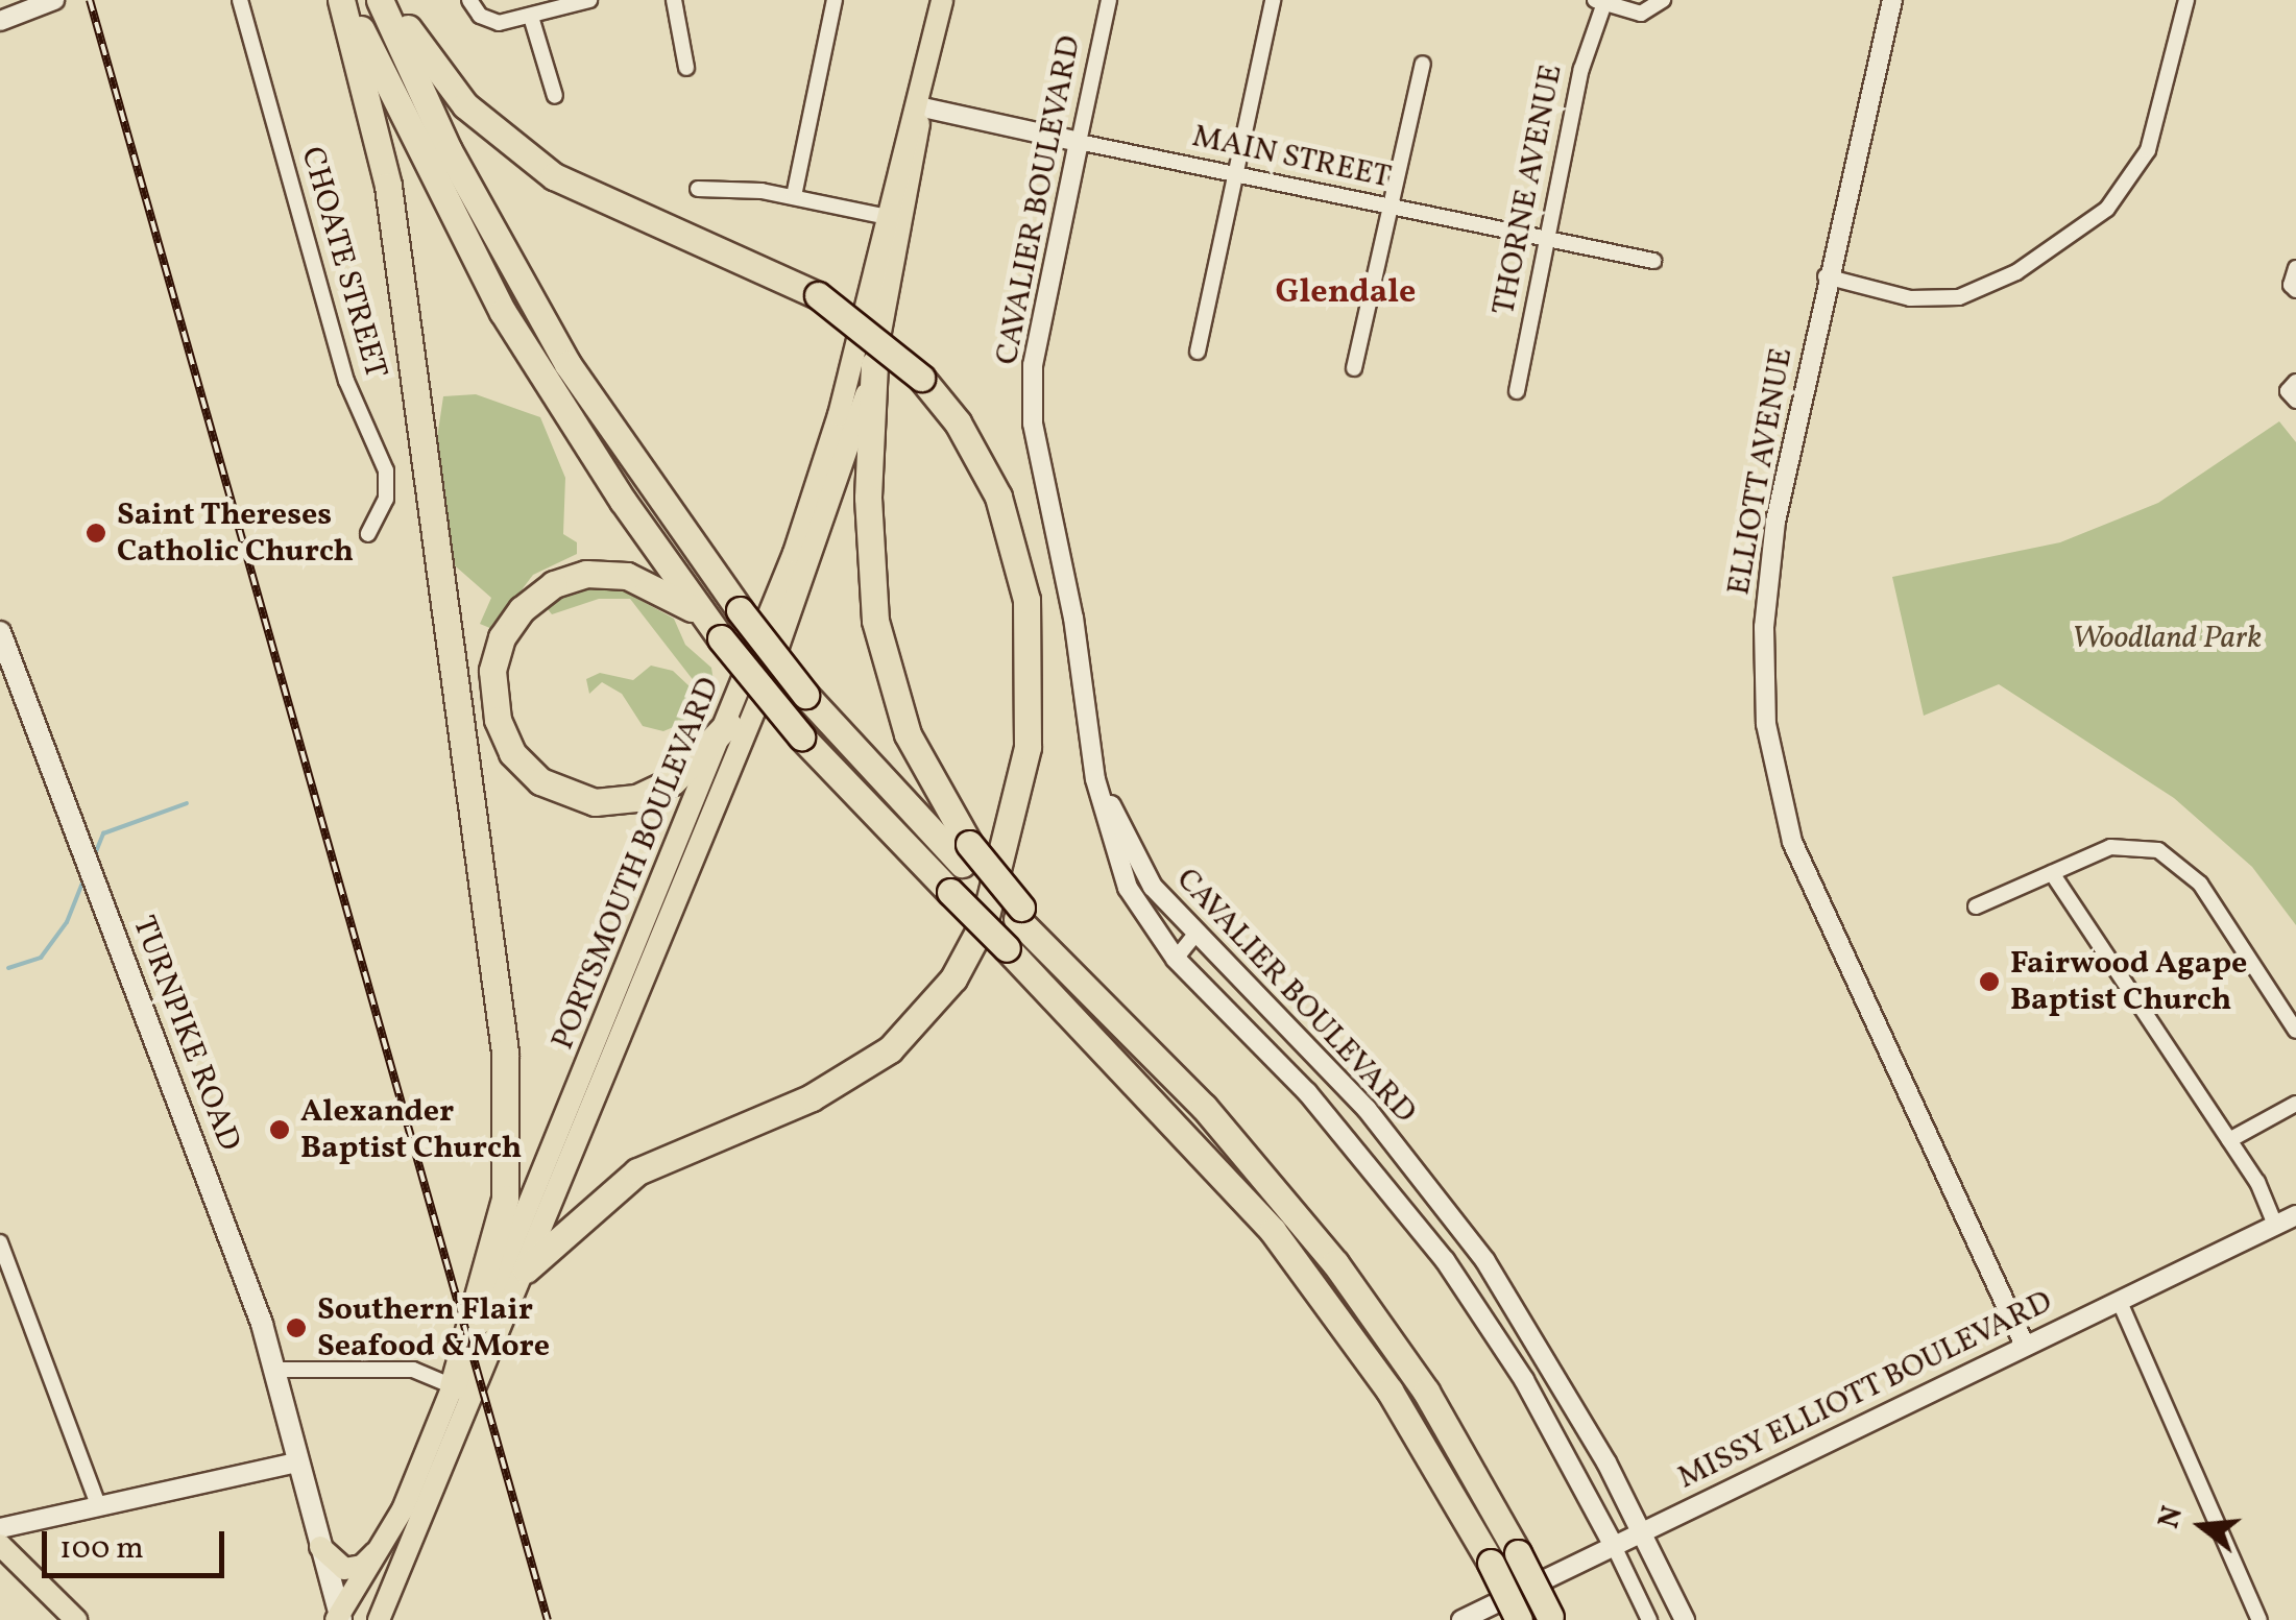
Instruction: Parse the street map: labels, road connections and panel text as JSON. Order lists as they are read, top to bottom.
{
  "streets": {
    "main road": ["PORTSMOUTH BOULEVARD", "TURNPIKE ROAD"],
    "street": [
      "MAIN STREET",
      "THORNE AVENUE",
      "CAVALIER BOULEVARD",
      "CHOATE STREET",
      "ELLIOTT AVENUE",
      "MISSY ELLIOTT BOULEVARD"
    ]
  },
  "crossings": [
    ["MAIN STREET", "THORNE AVENUE"],
    ["MAIN STREET", "CAVALIER BOULEVARD"],
    ["MAIN STREET", "PORTSMOUTH BOULEVARD"],
    ["CAVALIER BOULEVARD", "MISSY ELLIOTT BOULEVARD"],
    ["ELLIOTT AVENUE", "MISSY ELLIOTT BOULEVARD"],
    ["PORTSMOUTH BOULEVARD", "TURNPIKE ROAD"]
  ],
  "districts": ["Glendale"],
  "parks": ["Woodland Park"],
  "places": [
    "Saint Thereses Catholic Church",
    "Fairwood Agape Baptist Church",
    "Alexander Baptist Church",
    "Southern Flair Seafood & More"
  ],
  "scale_bar": "100 m",
  "north": "left"
}
